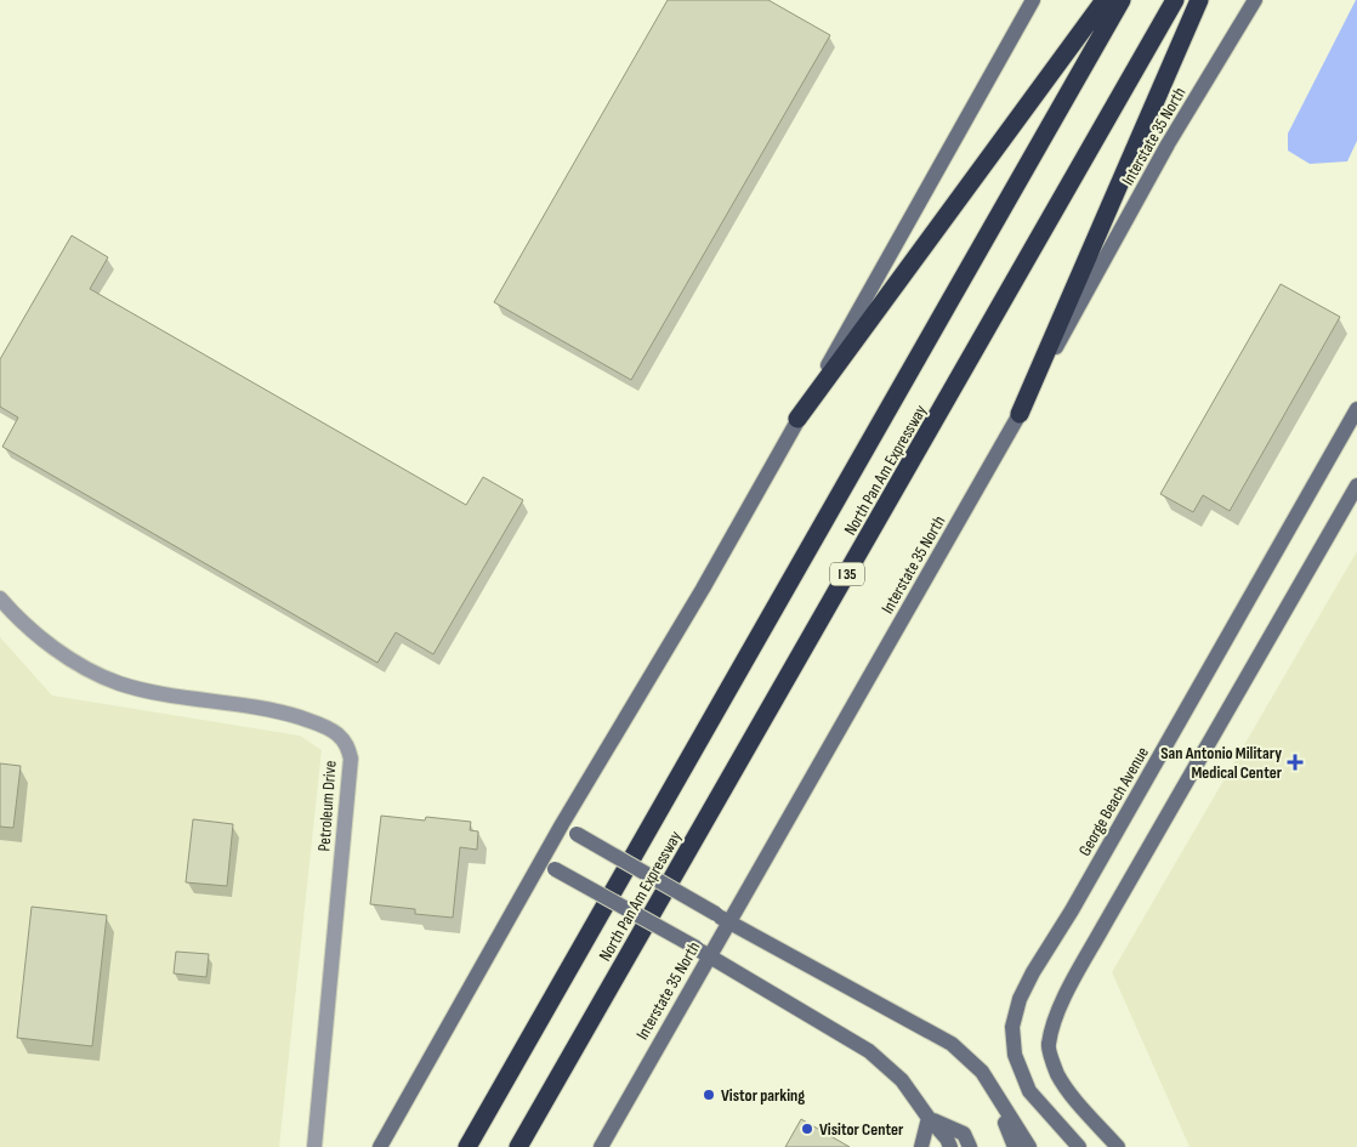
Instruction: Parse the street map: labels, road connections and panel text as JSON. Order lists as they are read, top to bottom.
{
  "streets": {
    "highway": ["North Pan Am Expressway", "I 35"],
    "street": ["Interstate 35 North", "George Beach Avenue", "Petroleum Drive"]
  },
  "places": {
    "health": ["San Antonio Military Medical Center"],
    "other": ["Vistor parking", "Visitor Center"]
  }
}
